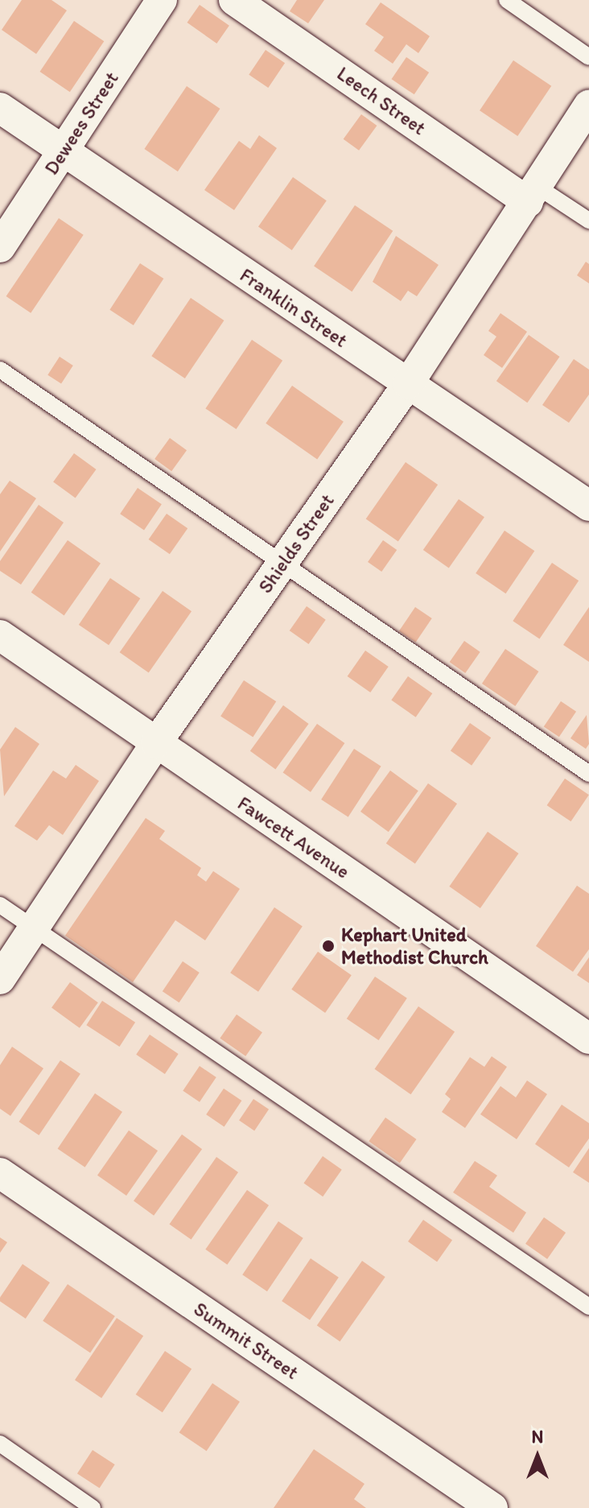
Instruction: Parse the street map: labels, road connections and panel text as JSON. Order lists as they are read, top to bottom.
{
  "streets": {
    "street": [
      "Leech Street",
      "Dewees Street",
      "Franklin Street",
      "Shields Street",
      "Fawcett Avenue",
      "Summit Street"
    ]
  },
  "crossings": [
    ["Leech Street", "Shields Street"],
    ["Dewees Street", "Franklin Street"],
    ["Franklin Street", "Shields Street"],
    ["Shields Street", "Fawcett Avenue"]
  ],
  "places": ["Kephart United Methodist Church"],
  "north": "top"
}
